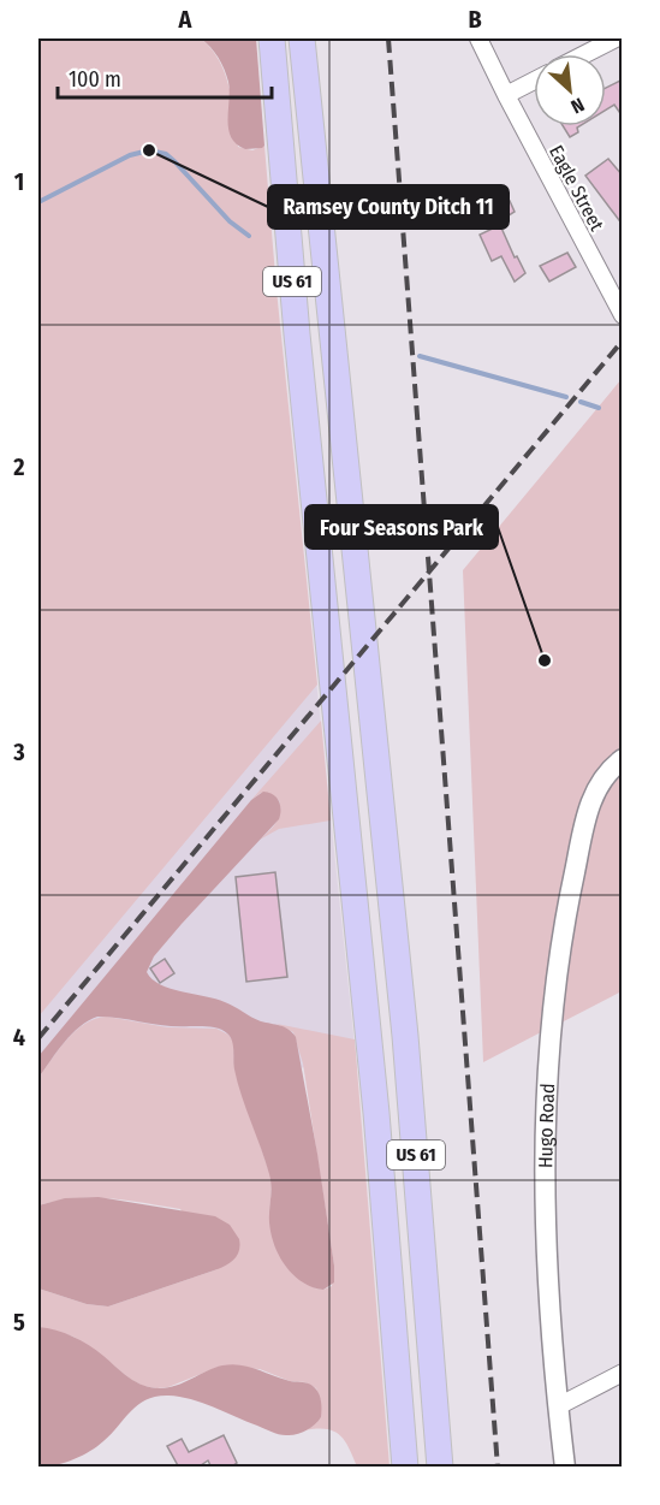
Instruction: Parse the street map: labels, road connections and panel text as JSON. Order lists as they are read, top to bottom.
{
  "streets": {
    "main road": ["US 61"],
    "street": ["Eagle Street", "Hugo Road"]
  },
  "places": ["Ramsey County Ditch 11", "Four Seasons Park"],
  "scale_bar": "100 m",
  "north": "bottom right",
  "grid": {
    "columns": ["A", "B"],
    "rows": [
      "1",
      "2",
      "3",
      "4",
      "5"
    ]
  }
}
